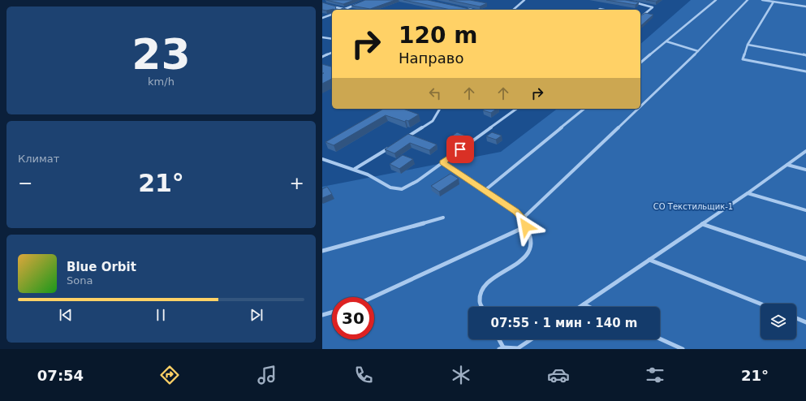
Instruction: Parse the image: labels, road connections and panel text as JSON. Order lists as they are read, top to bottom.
{
  "parks": ["СО Текстильщик-1"],
  "page": {
    "tile": [
      ["23", "km/h"],
      "Климат"
    ],
    "turn": ["120 m", "Направо"],
    "heat": ["−", "21°", "+"],
    "song": ["Blue Orbit", "Sona"],
    "limit": "30",
    "trip": "07:55 · 1 мин · 140 m",
    "tabs": ["07:54", "21°"]
  }
}
